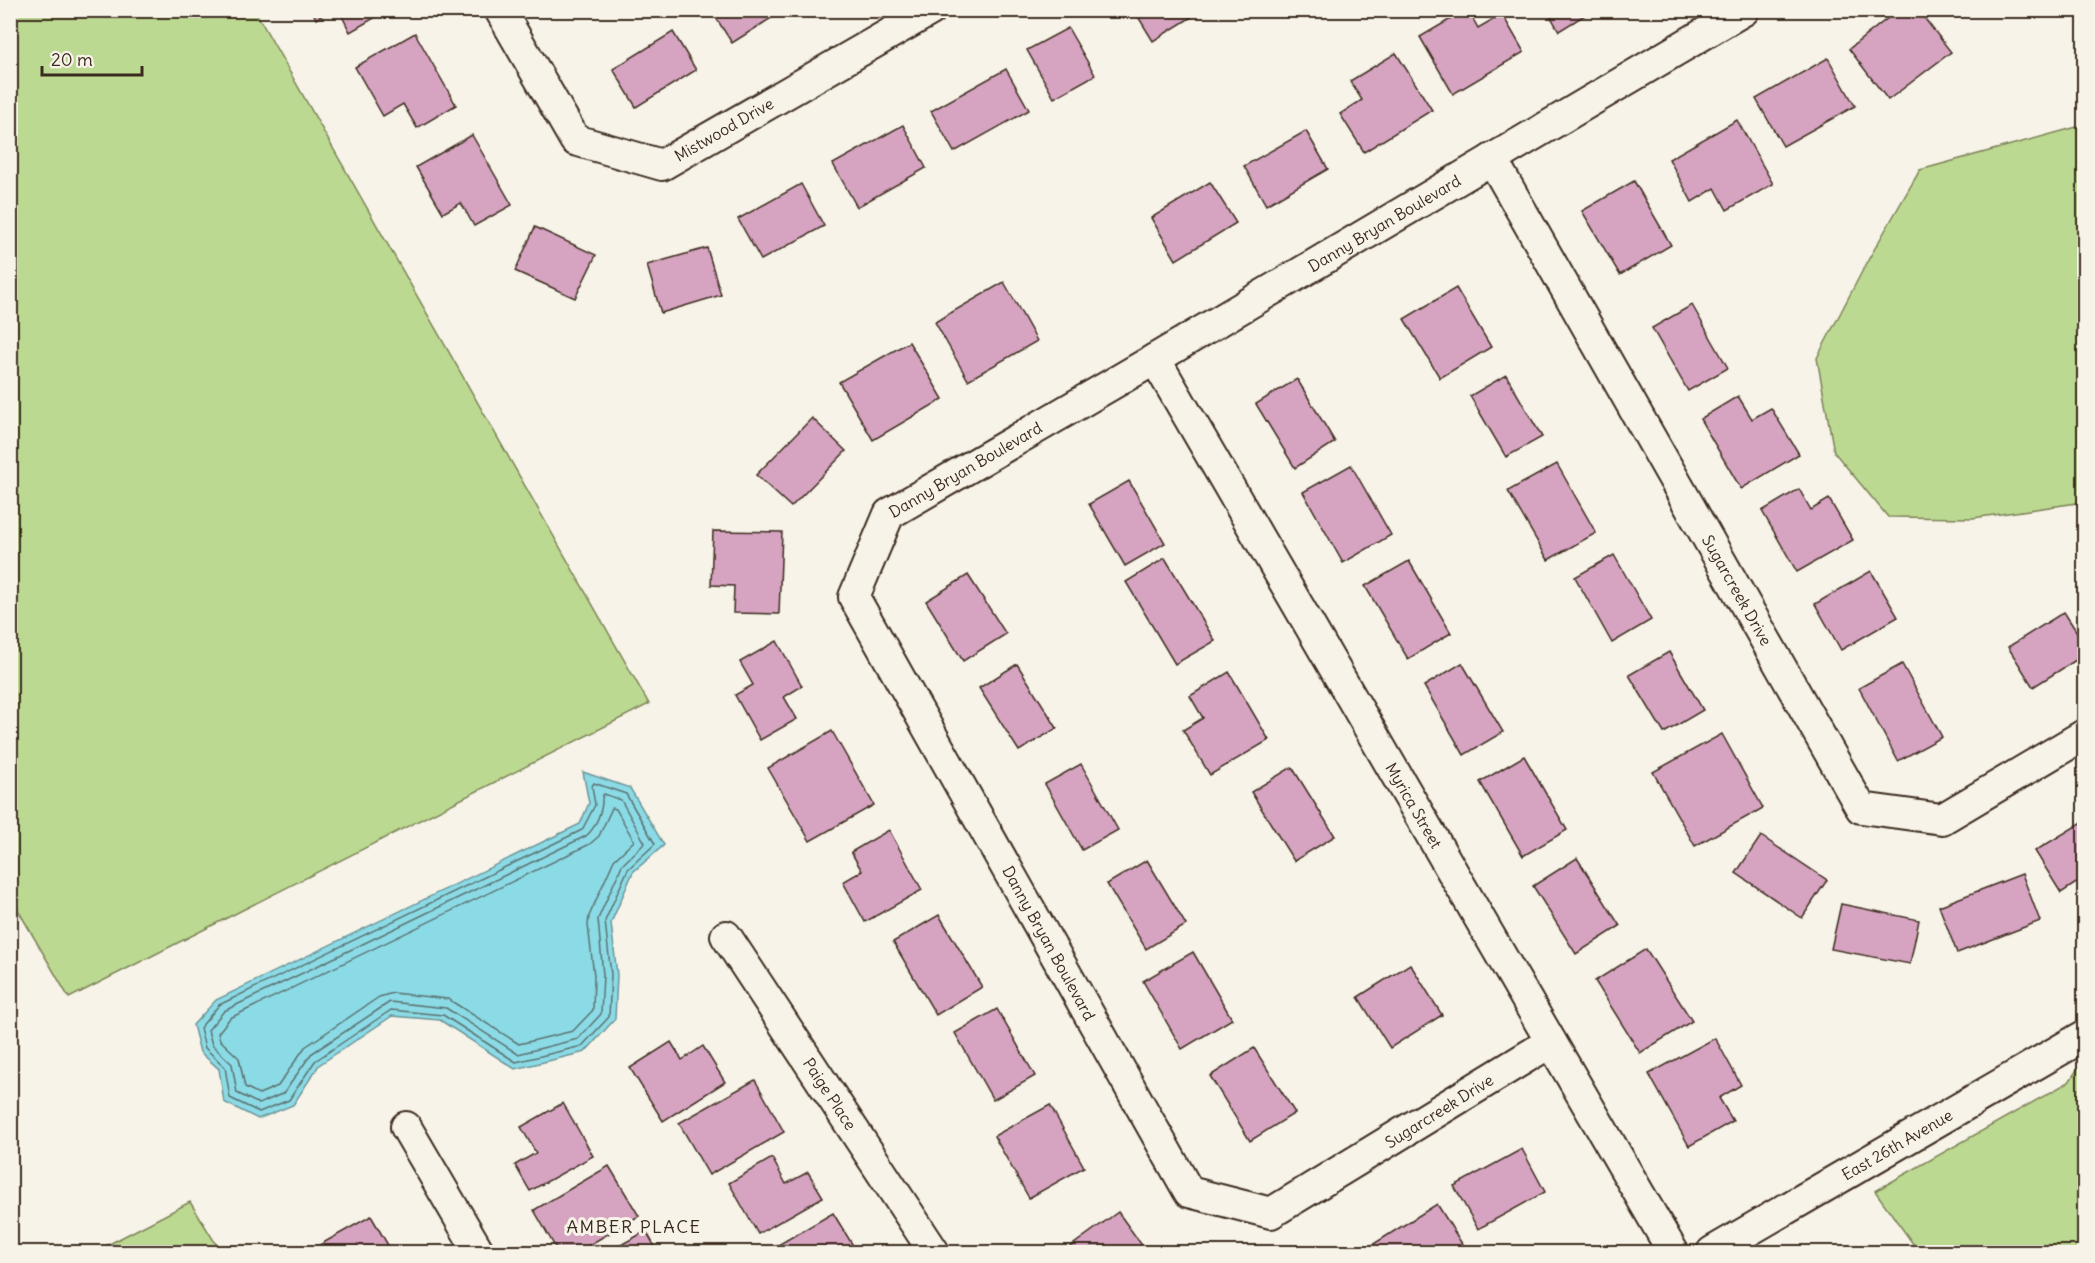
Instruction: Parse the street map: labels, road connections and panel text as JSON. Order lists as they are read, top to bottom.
{
  "streets": {
    "street": [
      "Mistwood Drive",
      "Danny Bryan Boulevard",
      "Sugarcreek Drive",
      "Myrica Street",
      "Paige Place",
      "East 26th Avenue"
    ]
  },
  "crossings": [
    ["Danny Bryan Boulevard", "Sugarcreek Drive"],
    ["Danny Bryan Boulevard", "Myrica Street"],
    ["Sugarcreek Drive", "Myrica Street"]
  ],
  "districts": ["AMBER PLACE"],
  "scale_bar": "20 m"
}
